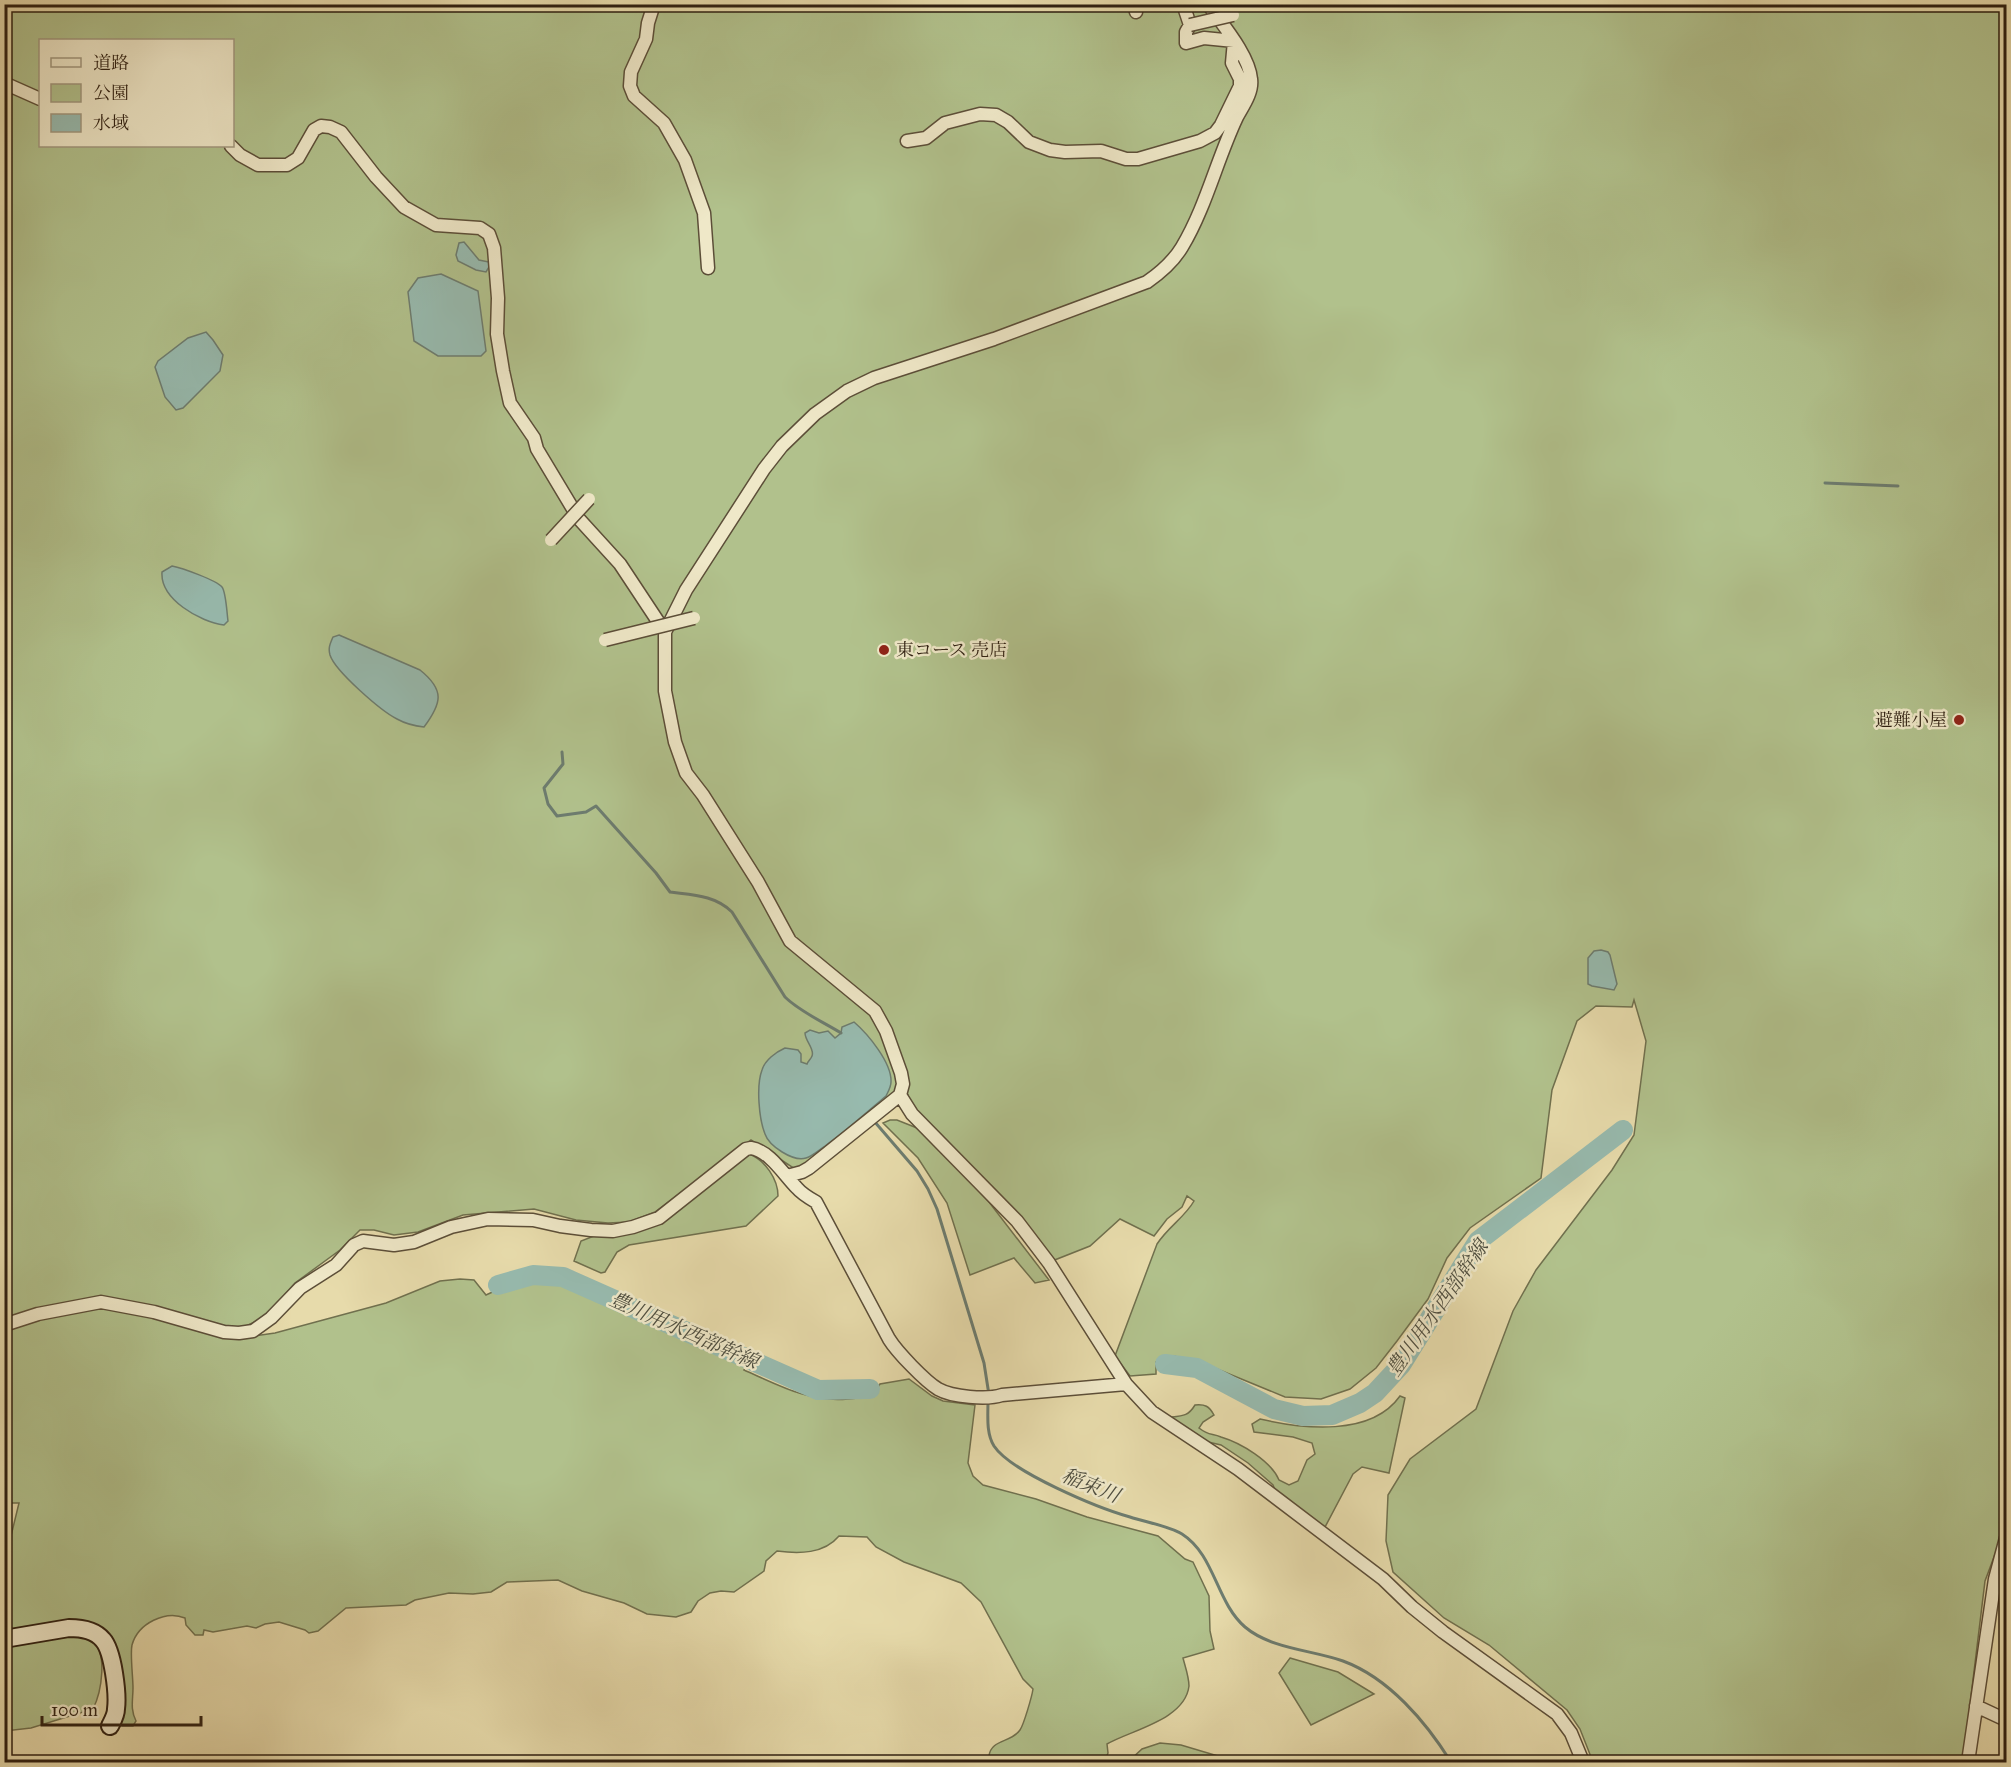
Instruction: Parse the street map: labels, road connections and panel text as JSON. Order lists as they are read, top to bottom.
{
  "water": ["豊川用水西部幹線", "稲束川"],
  "places": ["東コース 売店", "避難小屋"],
  "legend": ["道路", "公園", "水域"],
  "scale_bar": "100 m"
}
